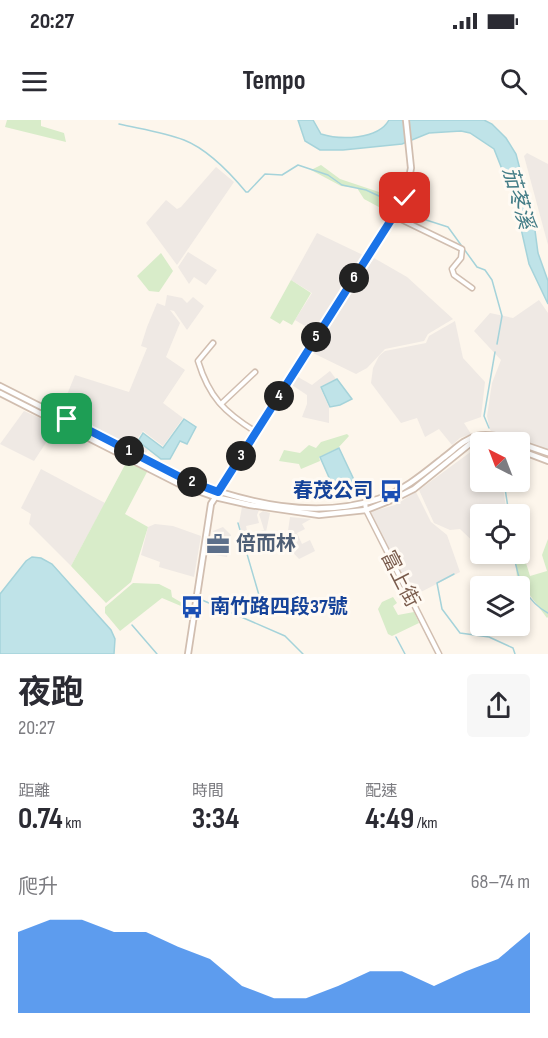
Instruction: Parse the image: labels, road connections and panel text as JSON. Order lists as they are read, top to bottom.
{
  "streets": {
    "street": ["富上街"]
  },
  "water": ["茄苳溪"],
  "places": {
    "bus stop": ["春茂公司", "南竹路四段37號"],
    "office": ["倍而林"]
  },
  "north": "top left",
  "page": {
    "status": "20:27",
    "header": "Tempo",
    "pins": [
      "6",
      "5",
      "4",
      "1",
      "3",
      "2"
    ],
    "heading": ["夜跑", "20:27"],
    "stats": [
      ["距離", "0.74 km"],
      ["時間", "3:34"],
      ["配速", "4:49 /km"]
    ],
    "chart": ["爬升", "68–74 m"]
  }
}
